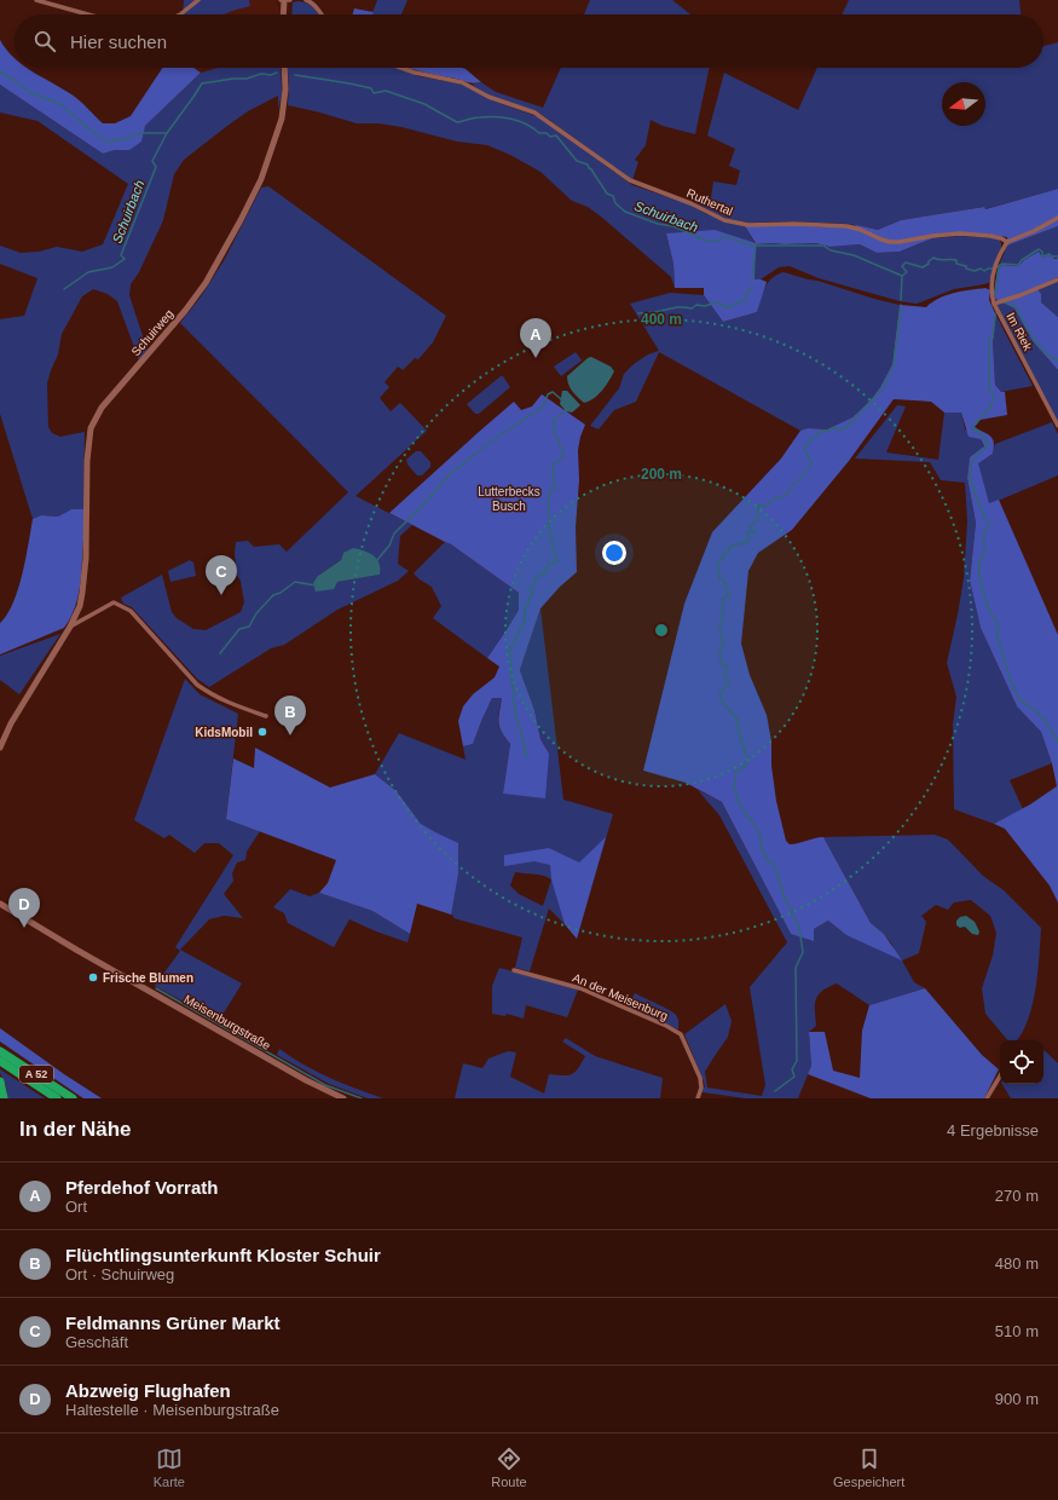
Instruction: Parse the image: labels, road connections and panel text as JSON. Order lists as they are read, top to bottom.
{
  "streets": {
    "highway": ["A 52"],
    "main road": ["Schuirweg", "Meisenburgstraße"],
    "street": ["Ruthertal", "Im Riek", "An der Meisenburg"]
  },
  "crossings": [
    ["Ruthertal", "Im Riek"]
  ],
  "water": ["Schuirbach"],
  "parks": ["Lutterbecks Busch"],
  "places": ["KidsMobil", "Frische Blumen"],
  "north": "left",
  "page": {
    "search": "Hier suchen",
    "pins": [
      "A",
      "C",
      "B",
      "D"
    ],
    "heading": ["In der Nähe", "4 Ergebnisse"],
    "list": [
      {
        "mark": "A",
        "name": "Pferdehof Vorrath",
        "note": "Ort",
        "value": "270 m"
      },
      {
        "mark": "B",
        "name": "Flüchtlingsunterkunft Kloster Schuir",
        "note": "Ort · Schuirweg",
        "value": "480 m"
      },
      {
        "mark": "C",
        "name": "Feldmanns Grüner Markt",
        "note": "Geschäft",
        "value": "510 m"
      },
      {
        "mark": "D",
        "name": "Abzweig Flughafen",
        "note": "Haltestelle · Meisenburgstraße",
        "value": "900 m"
      }
    ],
    "nav": ["Karte", "Route", "Gespeichert"]
  },
  "rings": ["400 m", "200 m"]
}
